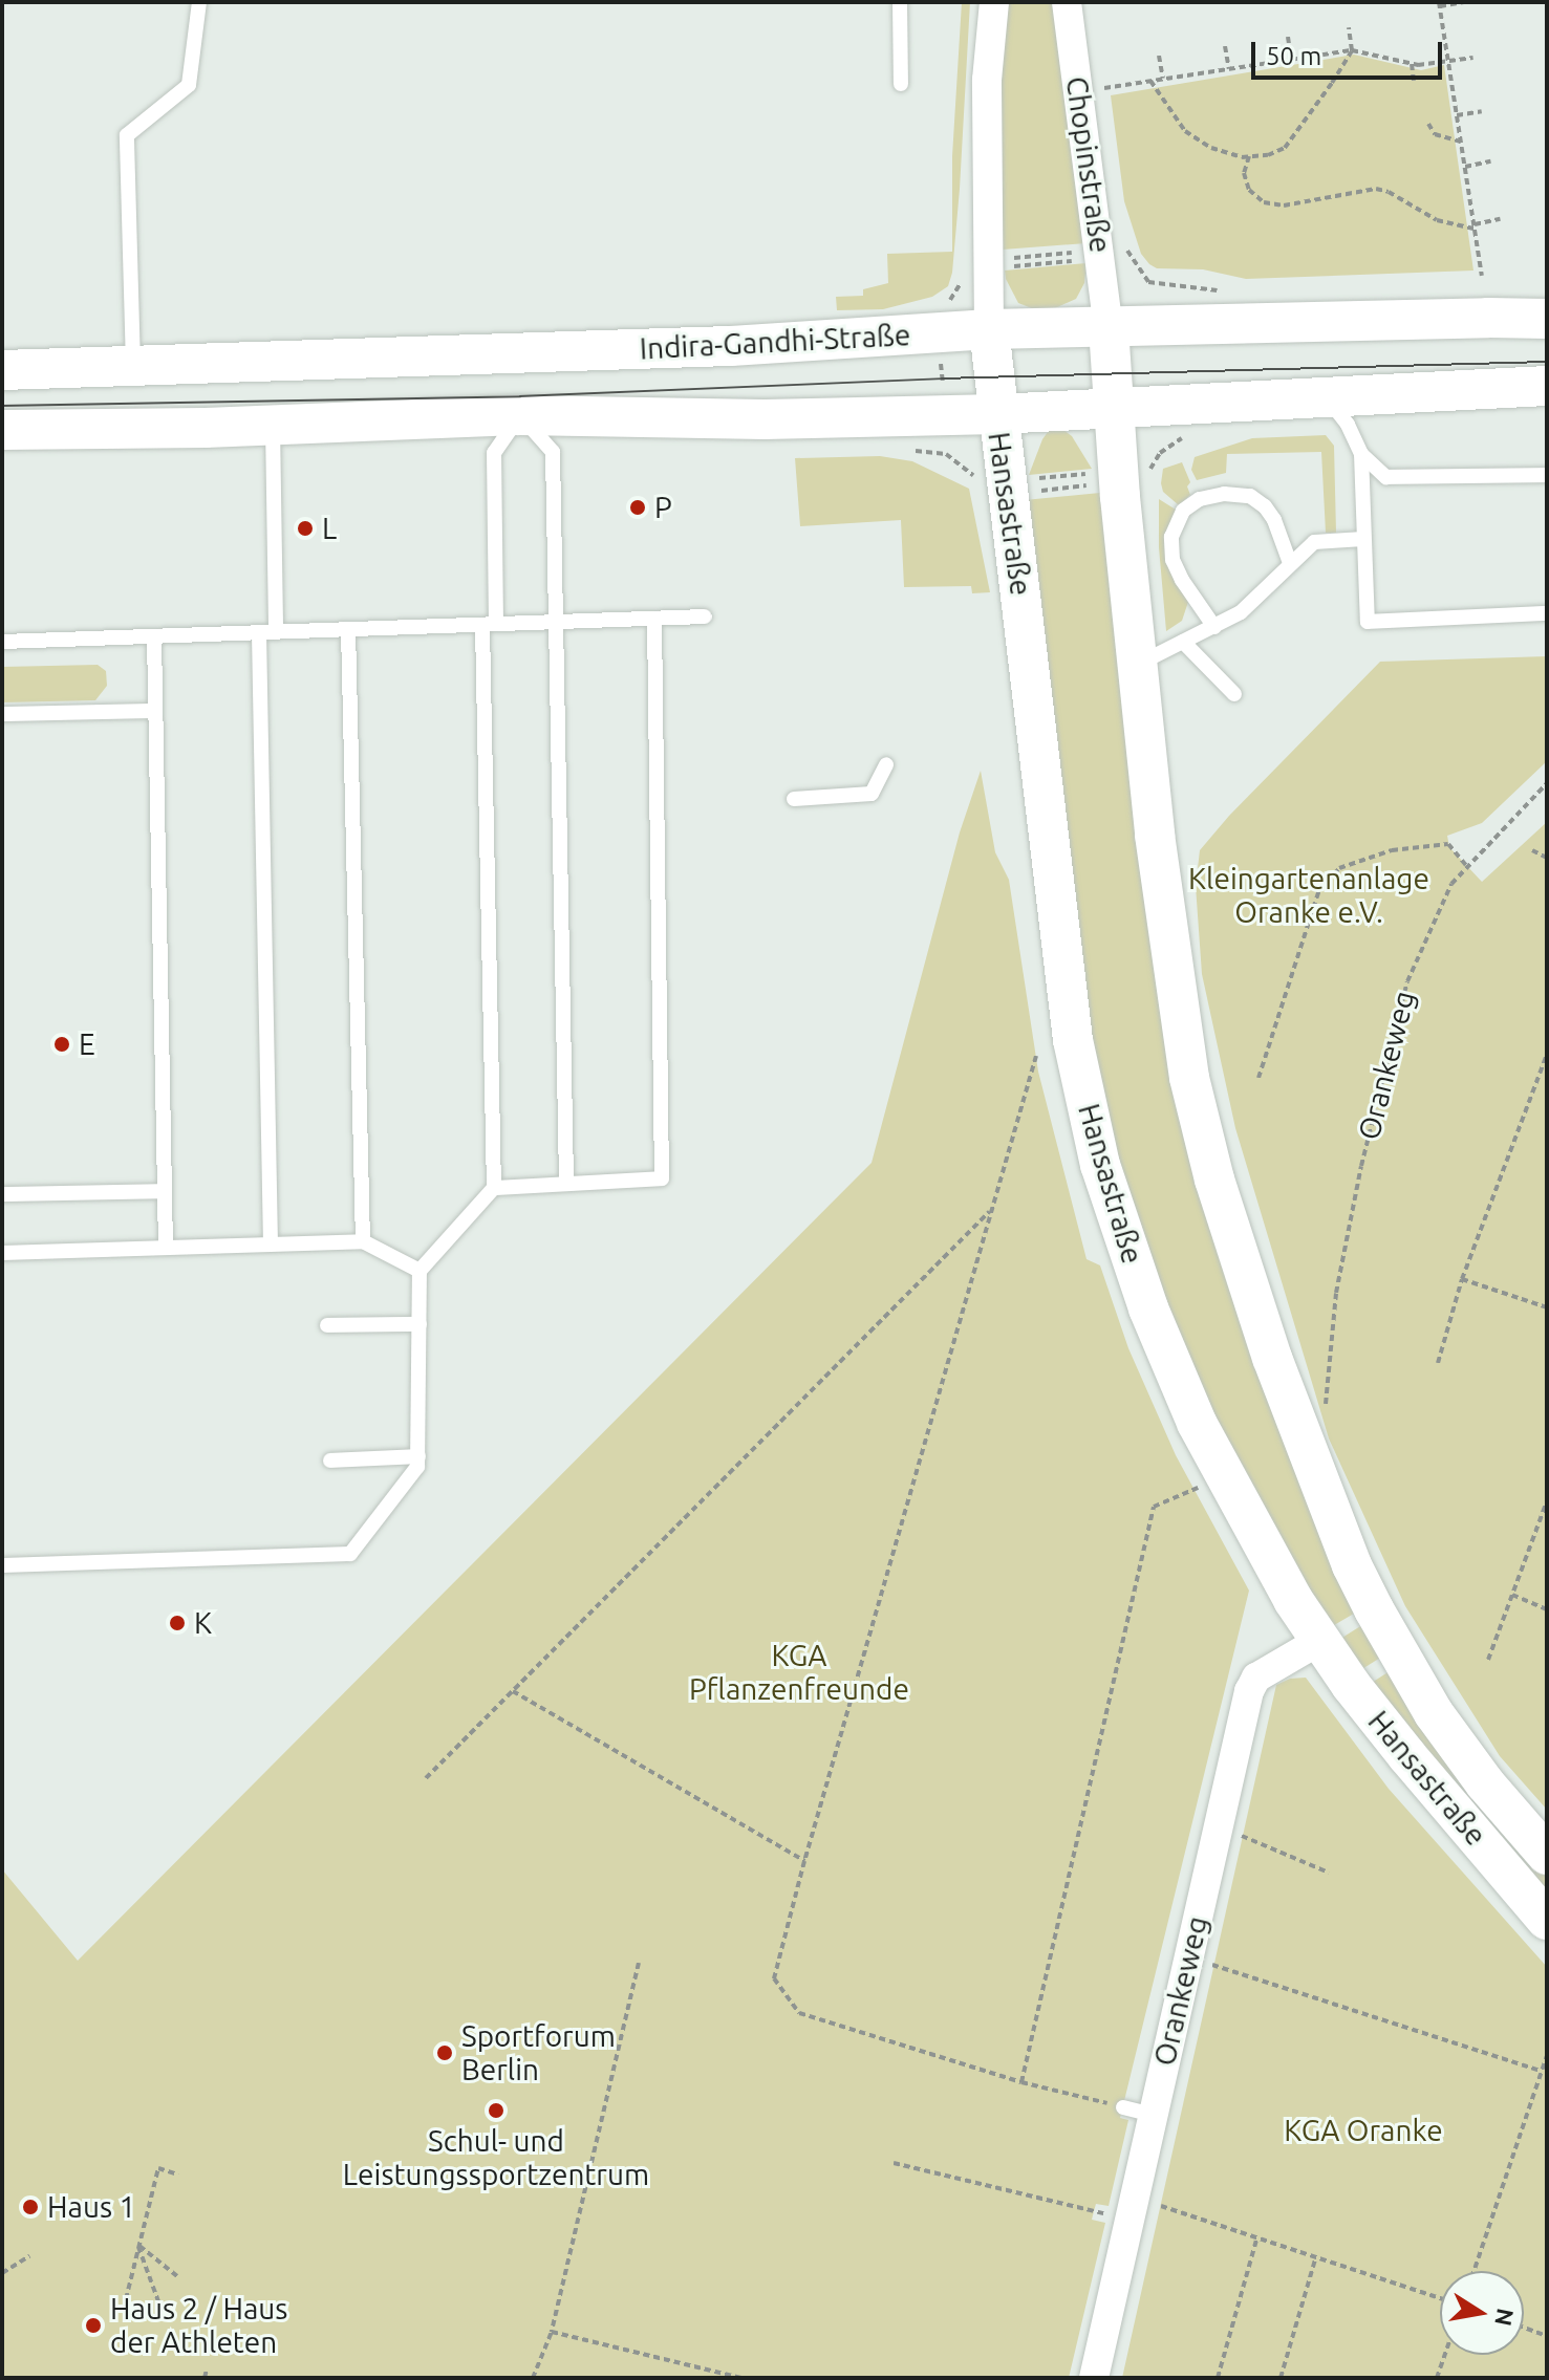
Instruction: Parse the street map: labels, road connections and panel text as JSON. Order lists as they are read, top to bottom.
{
  "streets": {
    "main road": ["Indira-Gandhi-Straße", "Hansastraße"],
    "street": ["Chopinstraße", "Orankeweg"]
  },
  "crossings": [
    ["Chopinstraße", "Indira-Gandhi-Straße"],
    ["Chopinstraße", "Hansastraße"],
    ["Indira-Gandhi-Straße", "Hansastraße"],
    ["Hansastraße", "Orankeweg"]
  ],
  "parks": ["Kleingartenanlage Oranke e.V.", "KGA Pflanzenfreunde", "KGA Oranke"],
  "places": [
    "P",
    "L",
    "E",
    "K",
    "Sportforum Berlin",
    "Schul- und Leistungssportzentrum",
    "Haus 1",
    "Haus 2 / Haus der Athleten"
  ],
  "scale_bar": "50 m",
  "north": "right"
}
